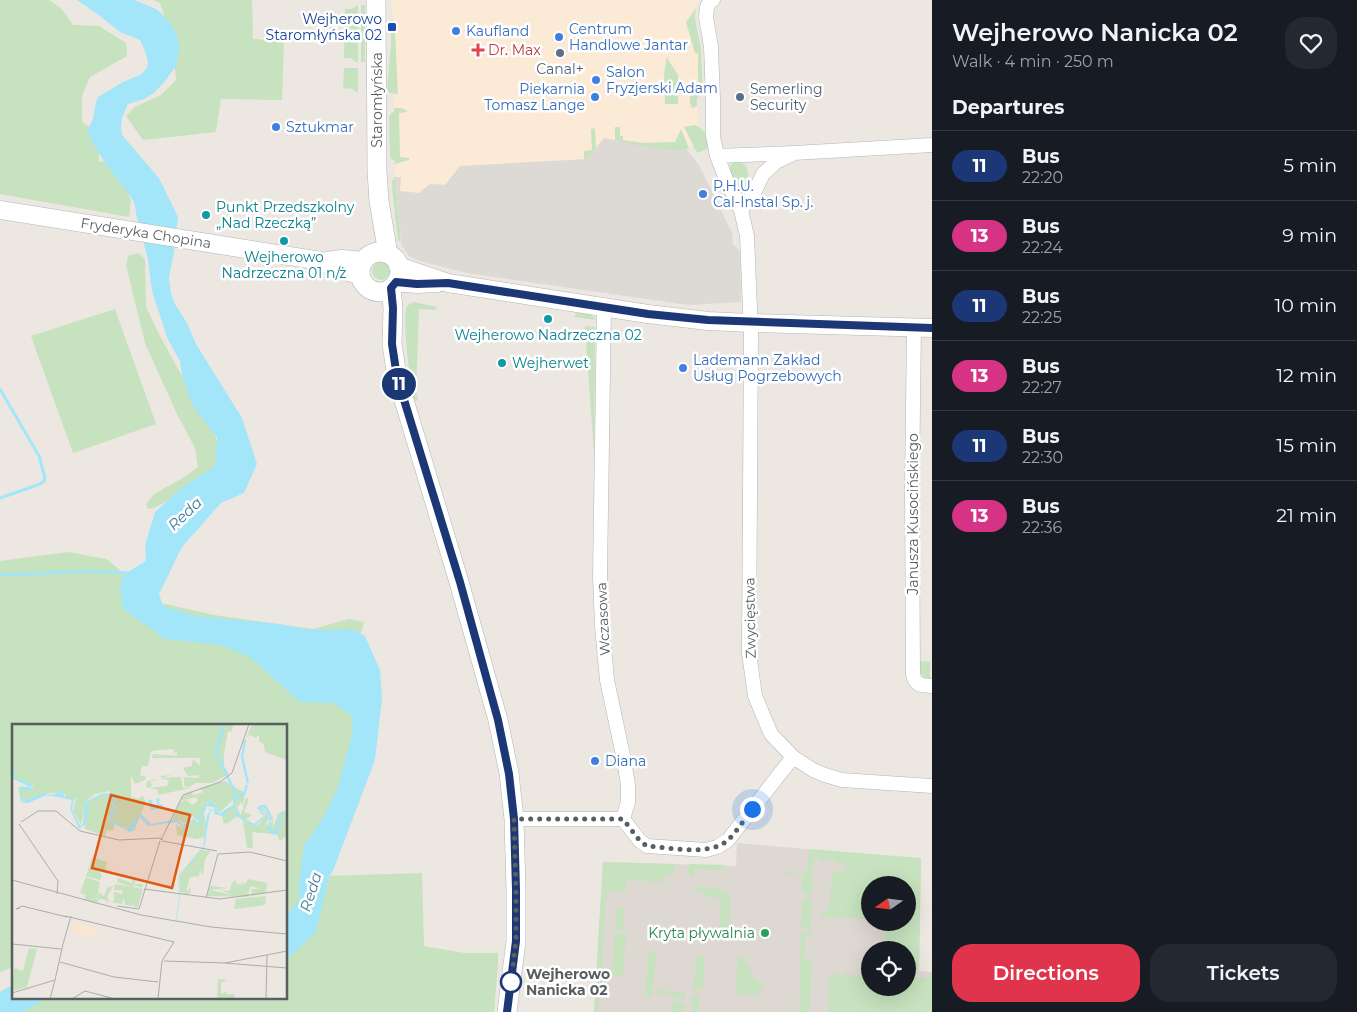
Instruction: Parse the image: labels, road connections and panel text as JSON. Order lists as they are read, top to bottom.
{
  "streets": {
    "main road": ["Staromłyńska"],
    "street": [
      "Fryderyka Chopina",
      "Janusza Kusocińskiego",
      "Zwycięstwa",
      "Wczasowa"
    ]
  },
  "crossings": [
    ["Staromłyńska", "Fryderyka Chopina"],
    ["Fryderyka Chopina", "Janusza Kusocińskiego"],
    ["Fryderyka Chopina", "Zwycięstwa"],
    ["Fryderyka Chopina", "Wczasowa"]
  ],
  "water": ["Reda"],
  "places": {
    "transit": ["Wejherowo Staromłyńska 02"],
    "other": [
      "Kaufland",
      "Centrum Handlowe Jantar",
      "Canal+",
      "Salon Fryzjerski Adam",
      "Piekarnia Tomasz Lange",
      "Semerling Security",
      "Sztukmar",
      "P.H.U. Cal-Instal Sp. j.",
      "Punkt Przedszkolny „Nad Rzeczką”",
      "Wejherowo Nadrzeczna 01 n/ż",
      "Wejherowo Nadrzeczna 02",
      "Wejherwet",
      "Lademann Zakład Usług Pogrzebowych",
      "Diana",
      "Kryta pływalnia",
      "Wejherowo Nanicka 02"
    ],
    "health": ["Dr. Max"]
  },
  "lines": ["bus line 11"],
  "north": "left",
  "page": {
    "on_map": "11",
    "heading": [
      ["Wejherowo Nanicka 02", "Walk · 4 min · 250 m"],
      "Departures"
    ],
    "list": [
      {
        "mark": "11",
        "name": "Bus",
        "note": "22:20",
        "value": "5 min"
      },
      {
        "mark": "13",
        "name": "Bus",
        "note": "22:24",
        "value": "9 min"
      },
      {
        "mark": "11",
        "name": "Bus",
        "note": "22:25",
        "value": "10 min"
      },
      {
        "mark": "13",
        "name": "Bus",
        "note": "22:27",
        "value": "12 min"
      },
      {
        "mark": "11",
        "name": "Bus",
        "note": "22:30",
        "value": "15 min"
      },
      {
        "mark": "13",
        "name": "Bus",
        "note": "22:36",
        "value": "21 min"
      }
    ],
    "buttons": ["Directions", "Tickets"]
  }
}
